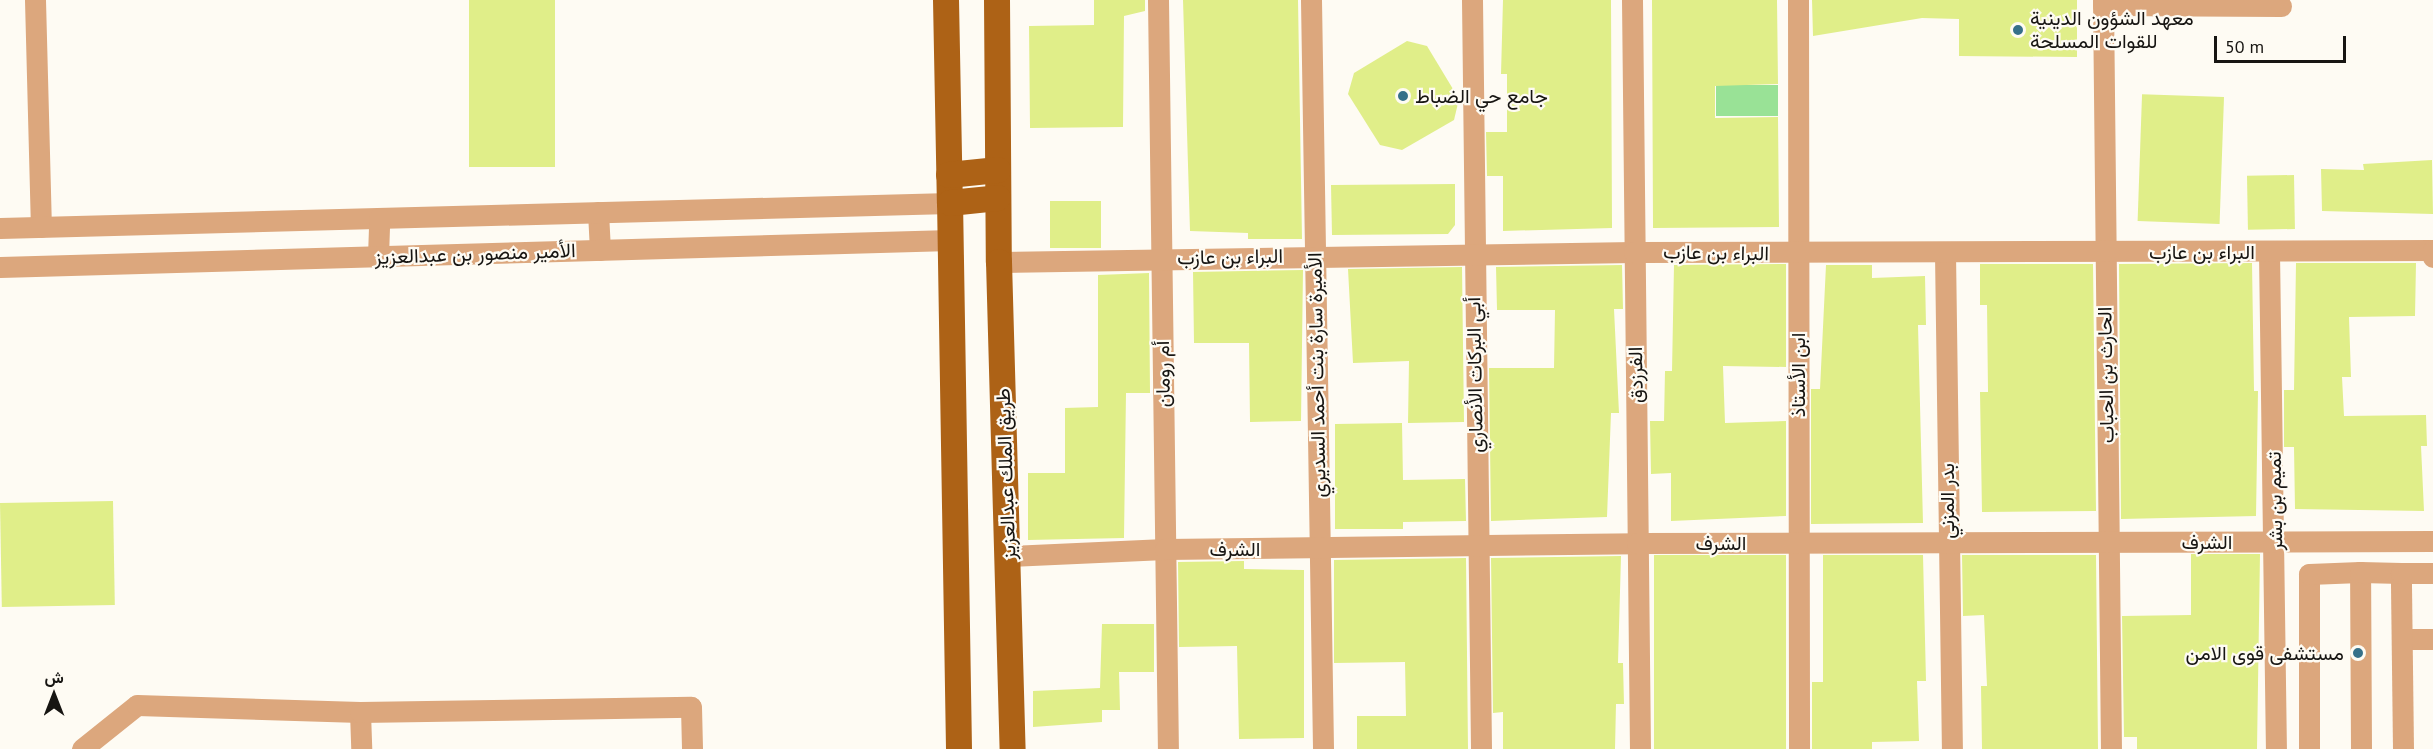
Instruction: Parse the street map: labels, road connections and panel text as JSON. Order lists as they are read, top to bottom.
{
  "streets": {
    "main road": ["طريق الملك عبدالعزيز"],
    "street": [
      "البراء بن عازب",
      "الأمير منصور بن عبدالعزيز",
      "أم رومان",
      "الأميرة سارة بنت أحمد السديري",
      "أبي البركات الأنصاري",
      "الفرزدق",
      "ابن الأستاذ",
      "الحارث بن الحباب",
      "بدر المزني",
      "تميم بن بشر",
      "الشرف"
    ]
  },
  "crossings": [
    ["البراء بن عازب", "أم رومان"],
    ["البراء بن عازب", "الأميرة سارة بنت أحمد السديري"],
    ["البراء بن عازب", "أبي البركات الأنصاري"],
    ["البراء بن عازب", "الفرزدق"],
    ["البراء بن عازب", "ابن الأستاذ"],
    ["البراء بن عازب", "الحارث بن الحباب"],
    ["البراء بن عازب", "طريق الملك عبدالعزيز"],
    ["البراء بن عازب", "بدر المزني"],
    ["البراء بن عازب", "تميم بن بشر"],
    ["أم رومان", "الشرف"],
    ["الأميرة سارة بنت أحمد السديري", "الشرف"],
    ["أبي البركات الأنصاري", "الشرف"],
    ["الفرزدق", "الشرف"],
    ["ابن الأستاذ", "الشرف"],
    ["الحارث بن الحباب", "الشرف"],
    ["طريق الملك عبدالعزيز", "الشرف"],
    ["بدر المزني", "الشرف"],
    ["تميم بن بشر", "الشرف"]
  ],
  "places": ["معهد الشؤون الدينية للقوات المسلحة", "جامع حي الضباط", "مستشفى قوى الامن"],
  "scale_bar": "50 m",
  "north": "top"
}
